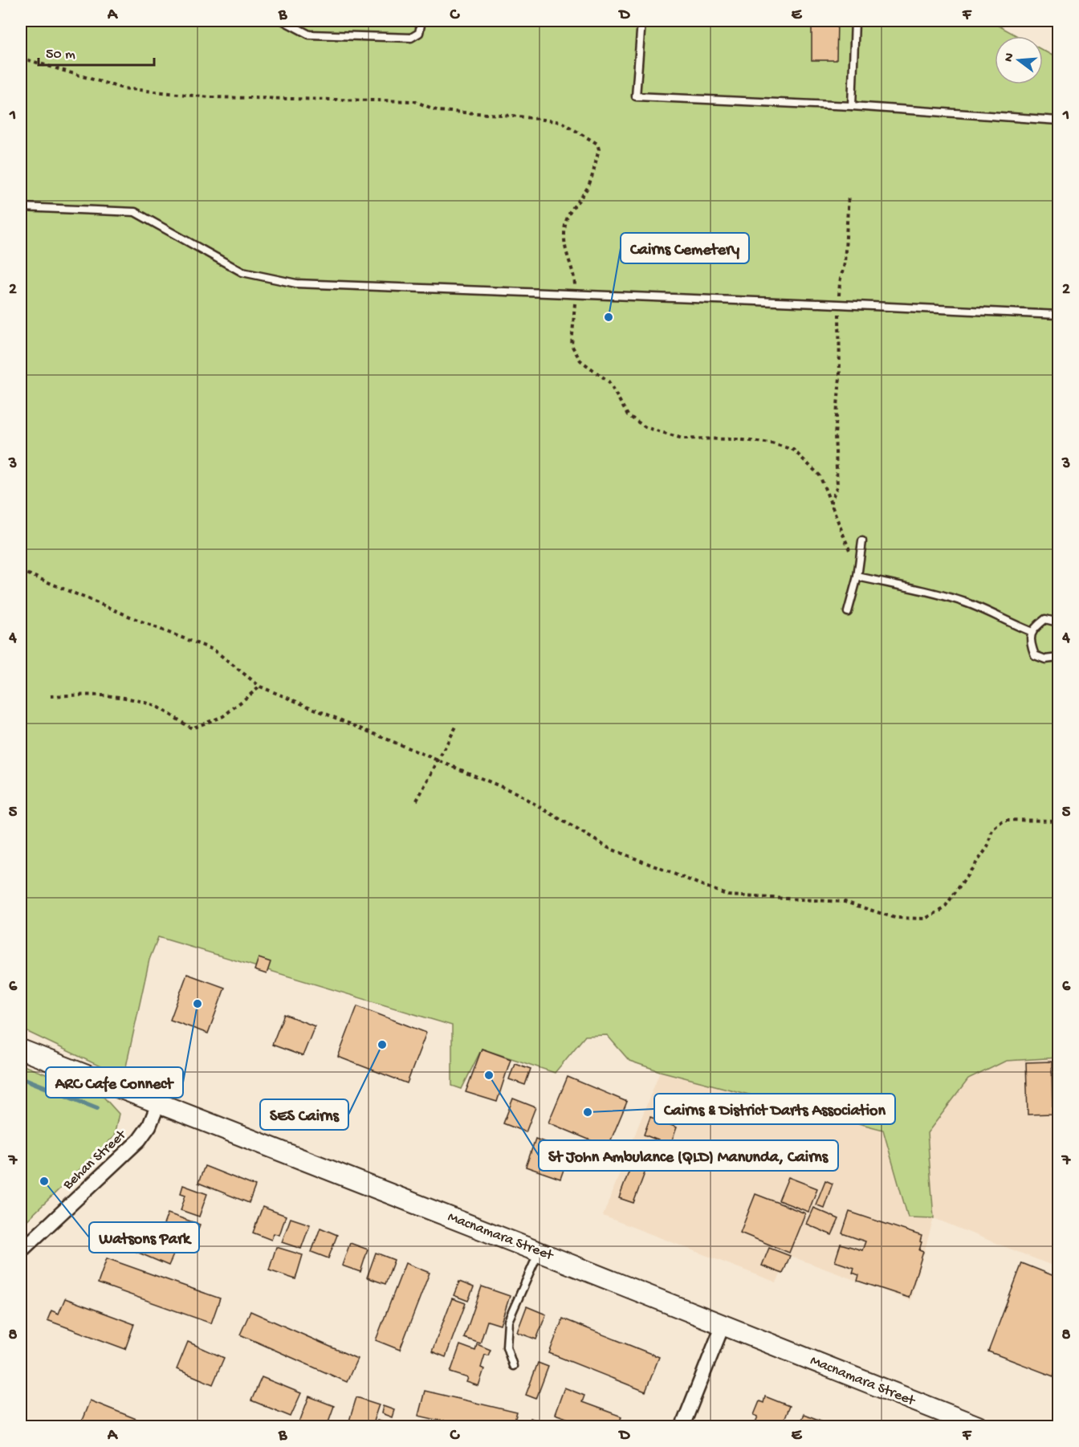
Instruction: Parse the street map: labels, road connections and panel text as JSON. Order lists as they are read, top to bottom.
{
  "streets": {
    "street": ["Behan Street", "Macnamara Street"]
  },
  "crossings": [
    ["Behan Street", "Macnamara Street"]
  ],
  "places": [
    "Cairns Cemetery",
    "ARC Cafe Connect",
    "SES Cairns",
    "St John Ambulance (QLD) Manunda, Cairns",
    "Cairns & District Darts Association",
    "Watsons Park"
  ],
  "scale_bar": "50 m",
  "north": "left",
  "grid": {
    "columns": [
      "A",
      "B",
      "C",
      "D",
      "E",
      "F"
    ],
    "rows": [
      "1",
      "2",
      "3",
      "4",
      "5",
      "6",
      "7",
      "8"
    ]
  }
}
